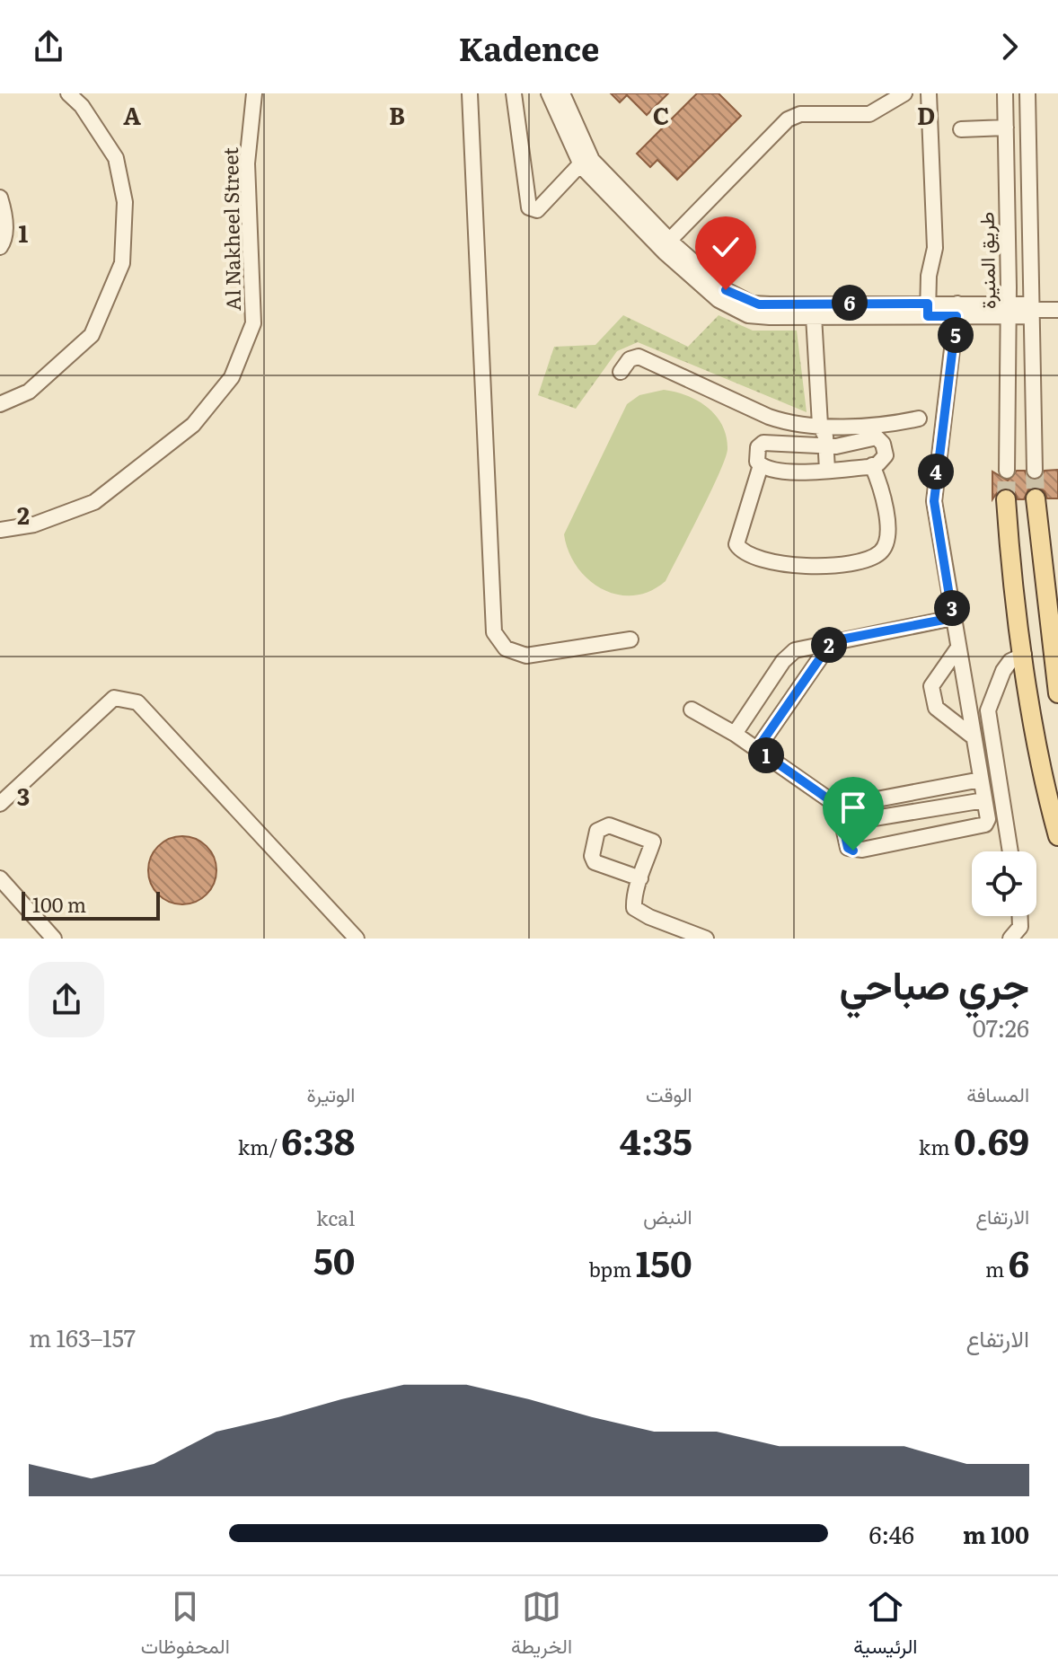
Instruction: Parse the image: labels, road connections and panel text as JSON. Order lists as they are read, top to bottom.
{
  "streets": {
    "street": ["Al Nakheel Street", "طريق المنيرة"]
  },
  "scale_bar": "100 m",
  "page": {
    "header": "Kadence",
    "pins": [
      "6",
      "5",
      "4",
      "3",
      "2",
      "1"
    ],
    "scale": "100 m",
    "heading": ["جري صباحي", "07:26"],
    "stats": [
      ["المسافة", "0.69 km"],
      ["الوقت", "4:35"],
      ["الوتيرة", "6:38 /km"],
      ["الارتفاع", "6 m"],
      ["النبض", "150 bpm"],
      ["kcal", "50"]
    ],
    "chart": ["الارتفاع", "157–163 m"],
    "list": [
      {
        "name": "100 m",
        "note": "6:46"
      }
    ],
    "tabs": ["الرئيسية", "الخريطة", "المحفوظات"]
  },
  "grid": {
    "columns": [
      "A",
      "B",
      "C",
      "D"
    ],
    "rows": ["1", "2", "3"]
  }
}
